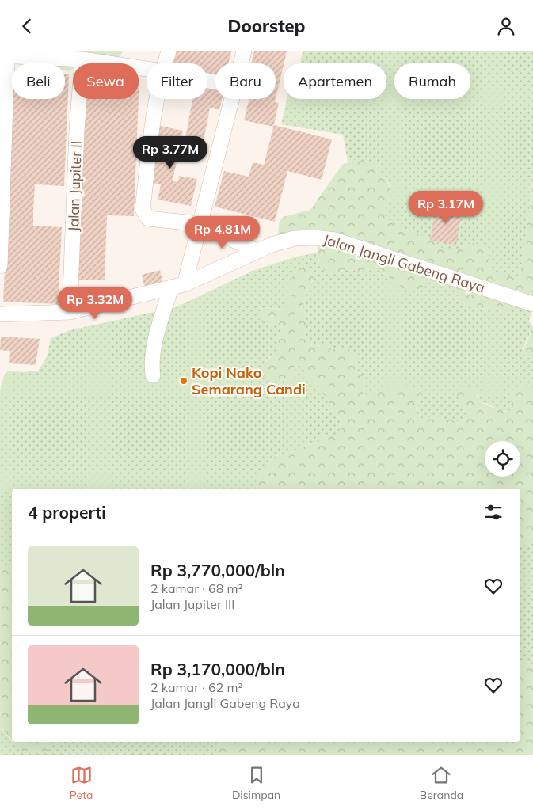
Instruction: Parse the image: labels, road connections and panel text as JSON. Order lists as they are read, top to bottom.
{
  "streets": {
    "street": ["Jalan Jupiter II", "Jalan Jangli Gabeng Raya"]
  },
  "crossings": [
    ["Jalan Jupiter II", "Jalan Jangli Gabeng Raya"]
  ],
  "places": ["Kopi Nako Semarang Candi"],
  "page": {
    "header": "Doorstep",
    "chip": [
      "Beli",
      "Sewa",
      "Filter",
      "Baru",
      "Apartemen",
      "Rumah"
    ],
    "price": [
      "Rp 3.77M",
      "Rp 3.17M",
      "Rp 4.81M",
      "Rp 3.32M"
    ],
    "heading": "4 properti",
    "list": [
      {
        "name": "Rp 3,770,000/bln",
        "note": "2 kamar · 68 m² · Jalan Jupiter III"
      },
      {
        "name": "Rp 3,170,000/bln",
        "note": "2 kamar · 62 m² · Jalan Jangli Gabeng Raya"
      }
    ],
    "tabs": ["Peta", "Disimpan", "Beranda"]
  }
}
